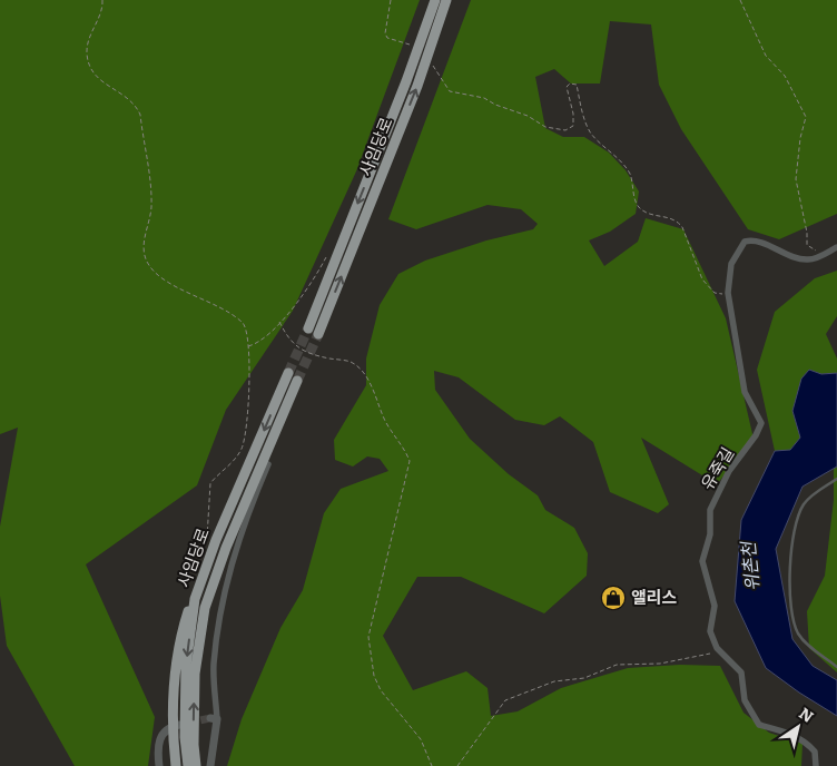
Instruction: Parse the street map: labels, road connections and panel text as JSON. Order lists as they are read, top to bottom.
{
  "streets": {
    "highway": ["사임당로"],
    "street": ["유죽길"]
  },
  "water": ["위촌천"],
  "places": {
    "shop": ["앨리스"]
  },
  "north": "top right"
}
